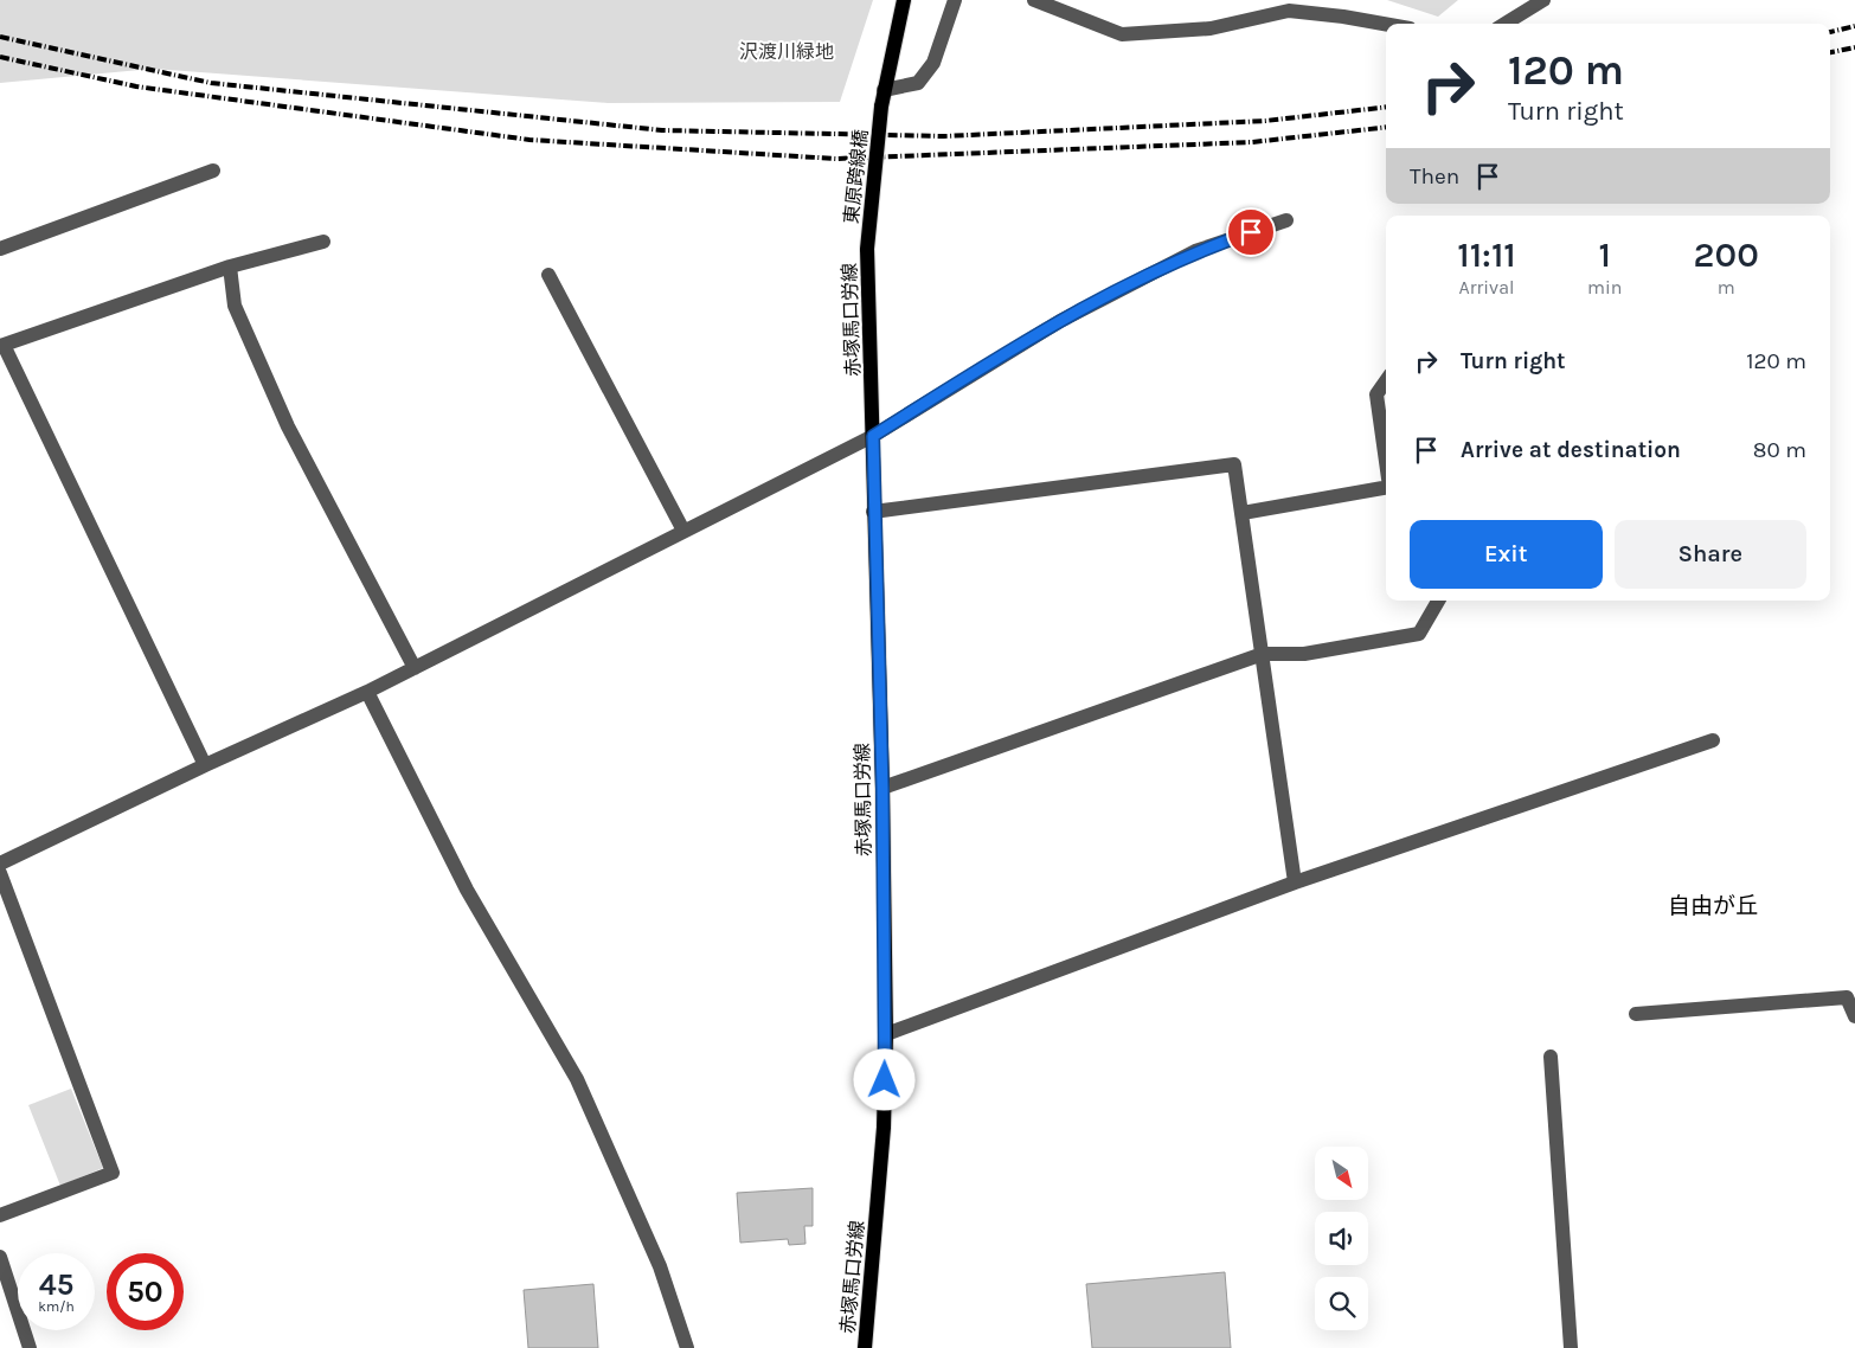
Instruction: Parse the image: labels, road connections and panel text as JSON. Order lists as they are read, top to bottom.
{
  "streets": {
    "main road": ["東原跨線橋", "赤塚馬口労線"]
  },
  "crossings": [
    ["東原跨線橋", "赤塚馬口労線"]
  ],
  "districts": ["自由が丘"],
  "parks": ["沢渡川緑地"],
  "north": "bottom right",
  "page": {
    "turn": ["120 m", "Turn right"],
    "then": "Then",
    "eta": [
      "11:11",
      "Arrival",
      "1",
      "min",
      "200",
      "m"
    ],
    "list": [
      {
        "name": "Turn right",
        "value": "120 m"
      },
      {
        "name": "Arrive at destination",
        "value": "80 m"
      }
    ],
    "buttons": ["Exit", "Share"],
    "speed": "45 km/h",
    "limit": "50"
  }
}
